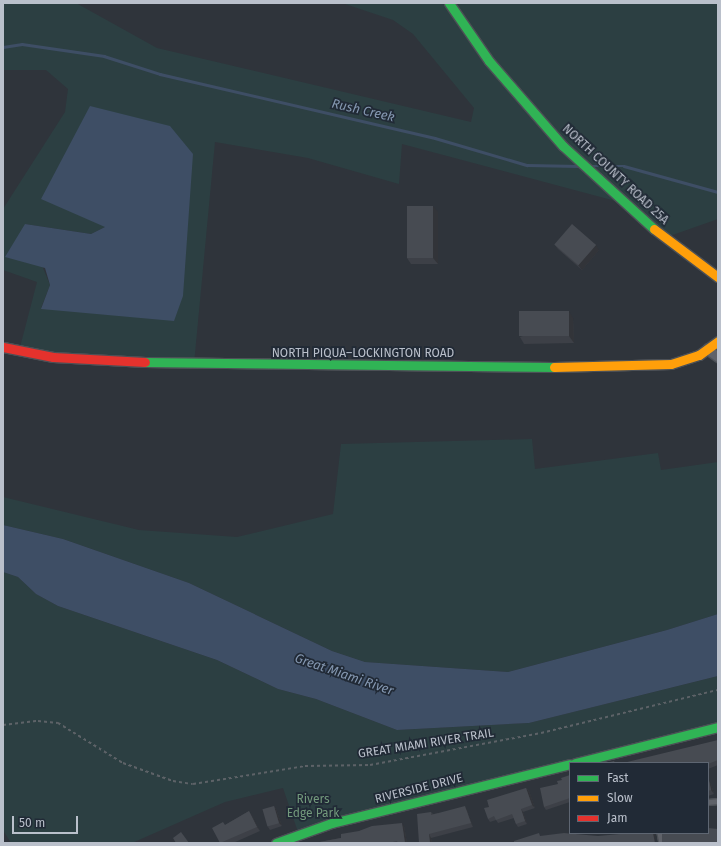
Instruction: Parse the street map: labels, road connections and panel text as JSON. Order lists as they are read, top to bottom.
{
  "streets": {
    "main road": ["NORTH COUNTY ROAD 25A", "NORTH PIQUA–LOCKINGTON ROAD", "RIVERSIDE DRIVE"],
    "path": ["GREAT MIAMI RIVER TRAIL"]
  },
  "water": ["Rush Creek", "Great Miami River"],
  "parks": ["Rivers Edge Park"],
  "legend": ["Fast", "Slow", "Jam"],
  "scale_bar": "50 m"
}
